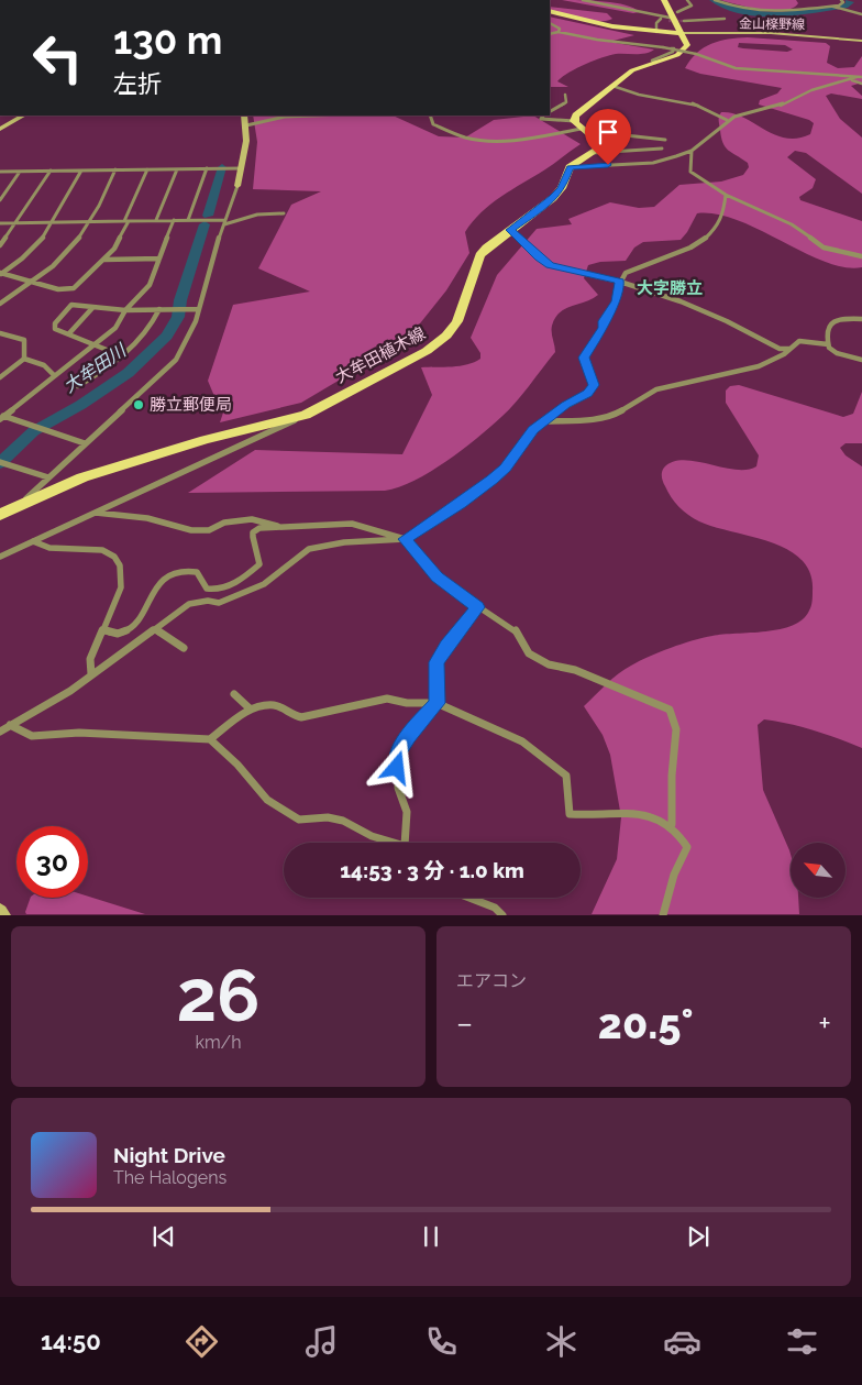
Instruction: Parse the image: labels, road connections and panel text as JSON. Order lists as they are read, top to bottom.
{
  "streets": {
    "main road": ["金山檪野線", "大牟田植木線"]
  },
  "districts": ["大字勝立"],
  "water": ["大牟田川"],
  "places": ["勝立郵便局"],
  "north": "top left",
  "page": {
    "turn": ["130 m", "左折"],
    "limit": "30",
    "trip": "14:53 · 3 分 · 1.0 km",
    "tile": [
      ["26", "km/h"],
      "エアコン"
    ],
    "heat": ["−", "20.5°", "+"],
    "song": ["Night Drive", "The Halogens"],
    "tabs": "14:50"
  }
}
